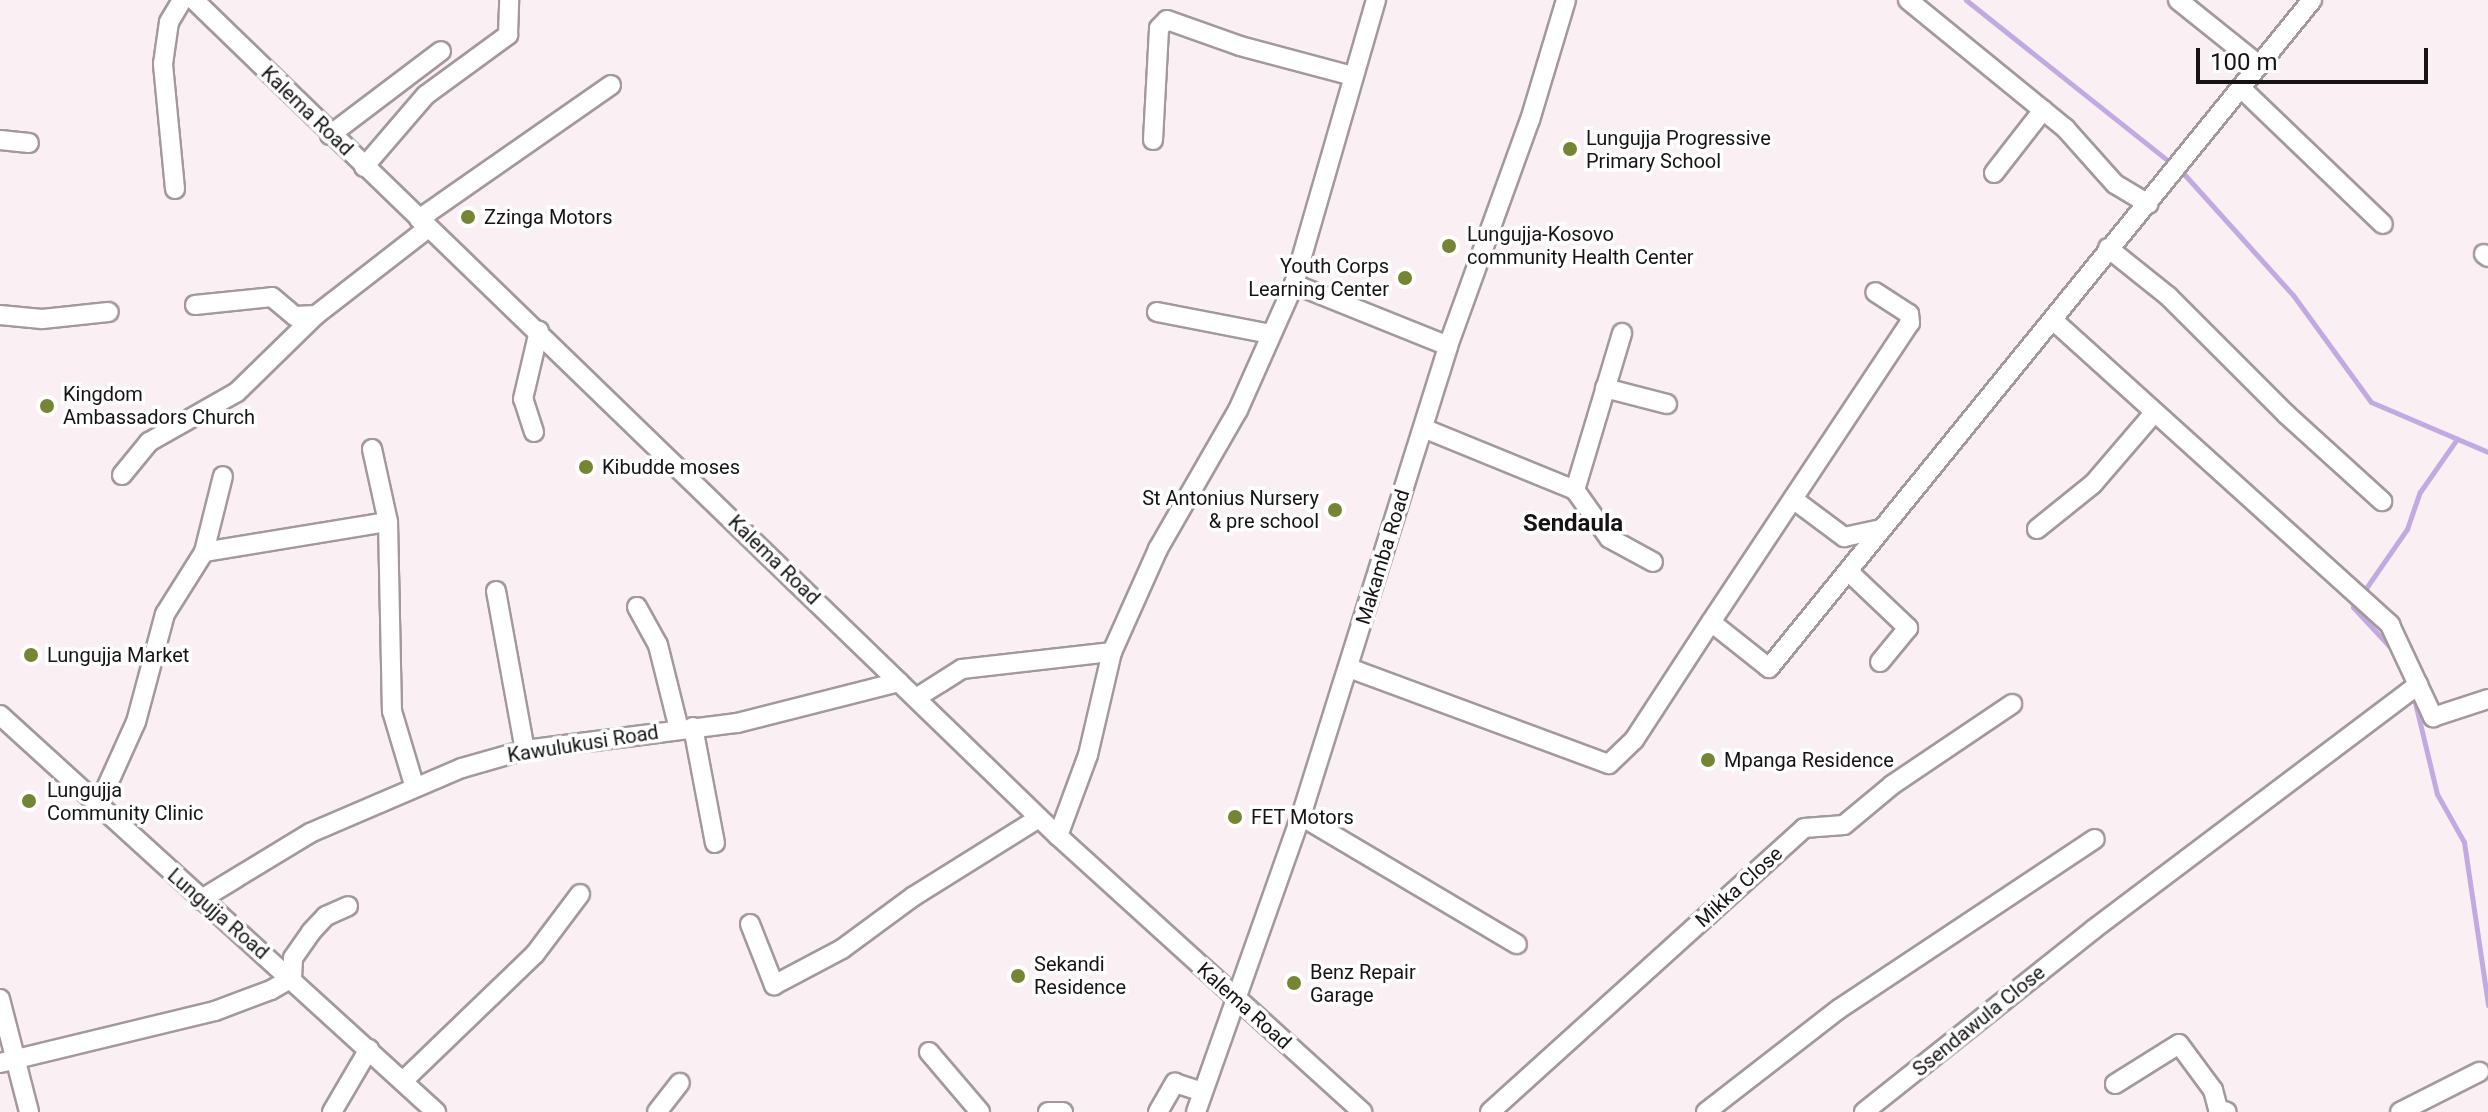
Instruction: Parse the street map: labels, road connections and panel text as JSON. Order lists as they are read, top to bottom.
{
  "streets": {
    "street": [
      "Kalema Road",
      "Makamba Road",
      "Kawulukusi Road",
      "Mikka Close",
      "Lungujja Road",
      "Ssendawula Close"
    ]
  },
  "crossings": [
    ["Kalema Road", "Makamba Road"],
    ["Kalema Road", "Kawulukusi Road"],
    ["Kawulukusi Road", "Lungujja Road"]
  ],
  "districts": ["Sendaula"],
  "places": [
    "Lungujja Progressive Primary School",
    "Zzinga Motors",
    "Lungujja-Kosovo community Health Center",
    "Youth Corps Learning Center",
    "Kingdom Ambassadors Church",
    "Kibudde moses",
    "St Antonius Nursery & pre school",
    "Lungujja Market",
    "Mpanga Residence",
    "Lungujja Community Clinic",
    "FET Motors",
    "Sekandi Residence",
    "Benz Repair Garage"
  ],
  "scale_bar": "100 m"
}
